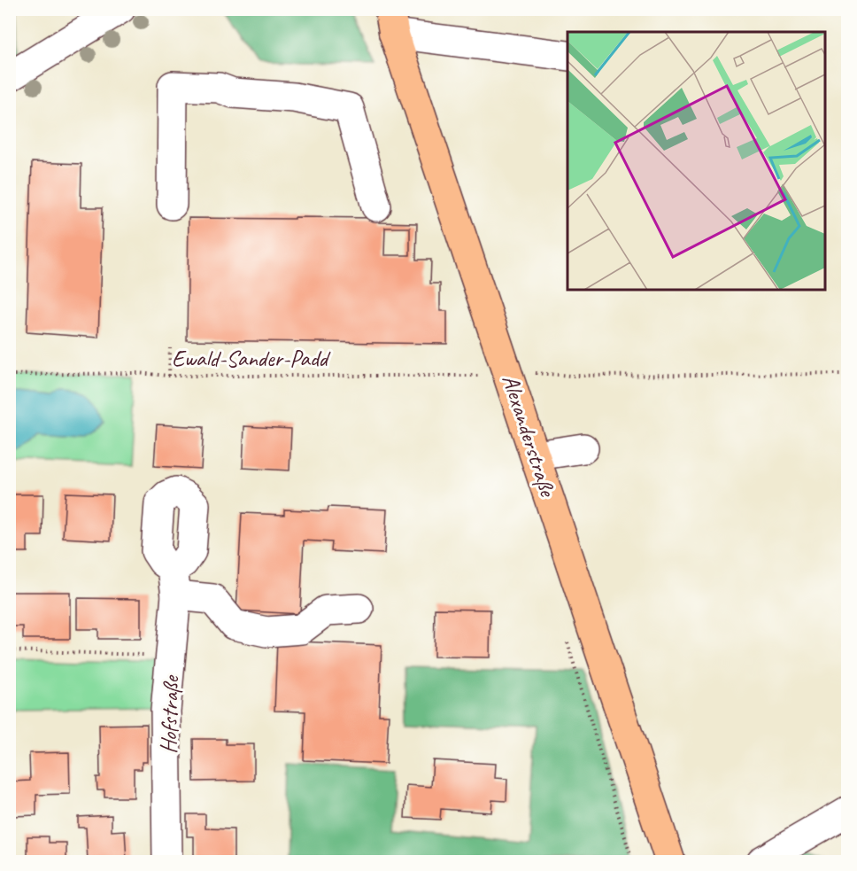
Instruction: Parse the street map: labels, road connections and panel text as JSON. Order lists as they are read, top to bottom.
{
  "streets": {
    "main road": ["Alexanderstraße"],
    "street": ["Hofstraße"],
    "path": ["Ewald-Sander-Padd"]
  }
}
